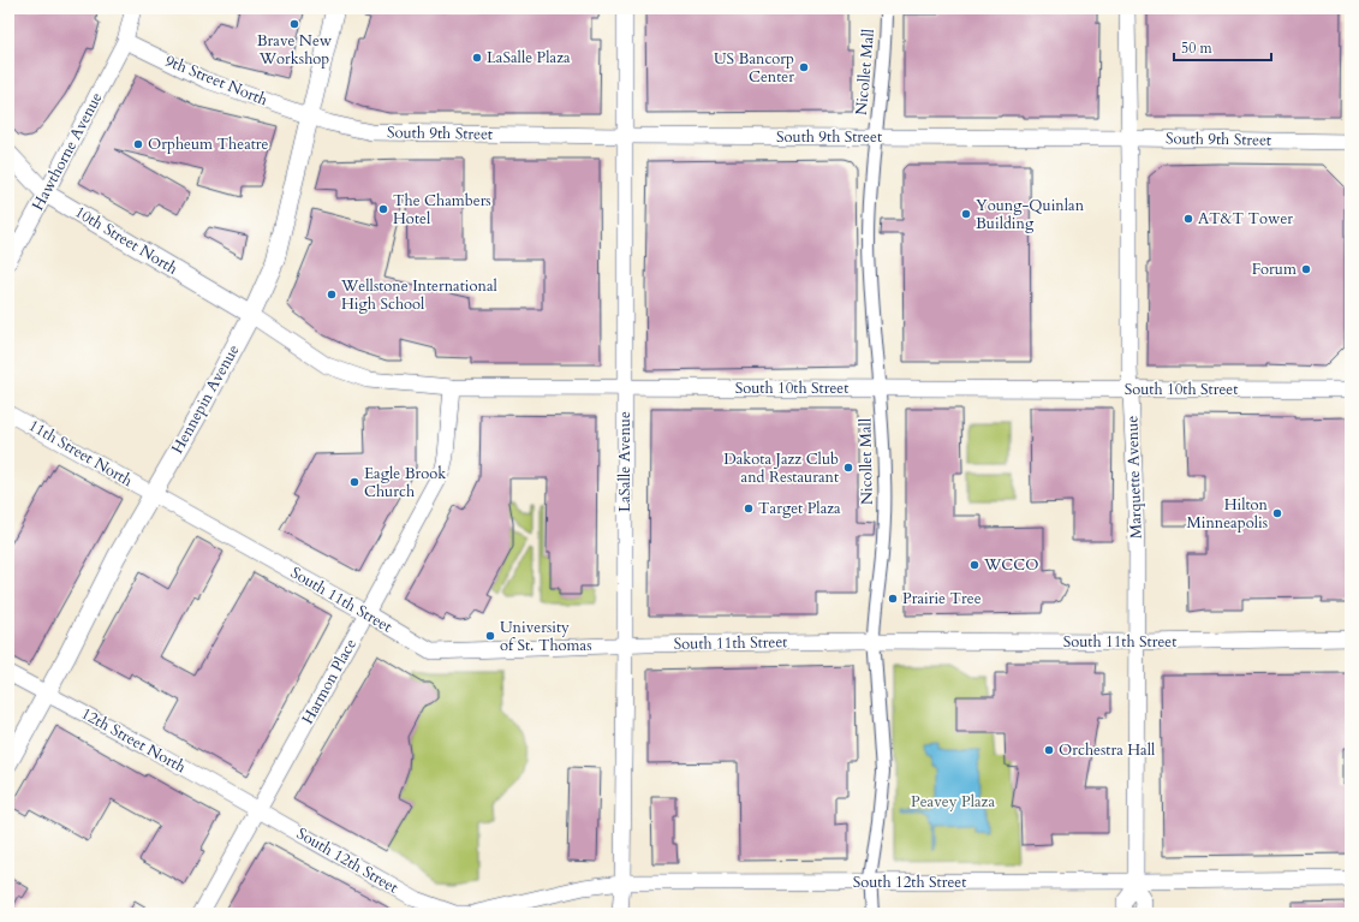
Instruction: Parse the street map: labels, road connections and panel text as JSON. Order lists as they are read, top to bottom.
{
  "streets": {
    "main road": ["10th Street North", "Hennepin Avenue"],
    "street": [
      "Nicollet Mall",
      "9th Street North",
      "South 9th Street",
      "Hawthorne Avenue",
      "South 10th Street",
      "11th Street North",
      "LaSalle Avenue",
      "Marquette Avenue",
      "South 11th Street",
      "Harmon Place",
      "12th Street North",
      "South 12th Street"
    ]
  },
  "crossings": [
    ["Nicollet Mall", "South 9th Street"],
    ["Nicollet Mall", "South 10th Street"],
    ["Nicollet Mall", "South 11th Street"],
    ["Nicollet Mall", "South 12th Street"],
    ["9th Street North", "South 9th Street"],
    ["9th Street North", "Hawthorne Avenue"],
    ["9th Street North", "Hennepin Avenue"],
    ["South 9th Street", "Hennepin Avenue"],
    ["South 9th Street", "LaSalle Avenue"],
    ["South 9th Street", "Marquette Avenue"],
    ["Hawthorne Avenue", "10th Street North"],
    ["10th Street North", "South 10th Street"],
    ["10th Street North", "Hennepin Avenue"],
    ["South 10th Street", "Hennepin Avenue"],
    ["South 10th Street", "LaSalle Avenue"],
    ["South 10th Street", "Marquette Avenue"],
    ["South 10th Street", "Harmon Place"],
    ["Hennepin Avenue", "11th Street North"],
    ["Hennepin Avenue", "South 11th Street"],
    ["Hennepin Avenue", "12th Street North"],
    ["11th Street North", "South 11th Street"],
    ["LaSalle Avenue", "South 11th Street"],
    ["LaSalle Avenue", "South 12th Street"],
    ["Marquette Avenue", "South 11th Street"],
    ["Marquette Avenue", "South 12th Street"],
    ["South 11th Street", "Harmon Place"],
    ["Harmon Place", "12th Street North"],
    ["Harmon Place", "South 12th Street"],
    ["12th Street North", "South 12th Street"]
  ],
  "parks": ["Peavey Plaza"],
  "places": [
    "Brave New Workshop",
    "LaSalle Plaza",
    "US Bancorp Center",
    "Orpheum Theatre",
    "The Chambers Hotel",
    "Young-Quinlan Building",
    "AT&T Tower",
    "Forum",
    "Wellstone International High School",
    "Dakota Jazz Club and Restaurant",
    "Eagle Brook Church",
    "Target Plaza",
    "Hilton Minneapolis",
    "WCCO",
    "Prairie Tree",
    "University of St. Thomas",
    "Orchestra Hall"
  ],
  "scale_bar": "50 m"
}
